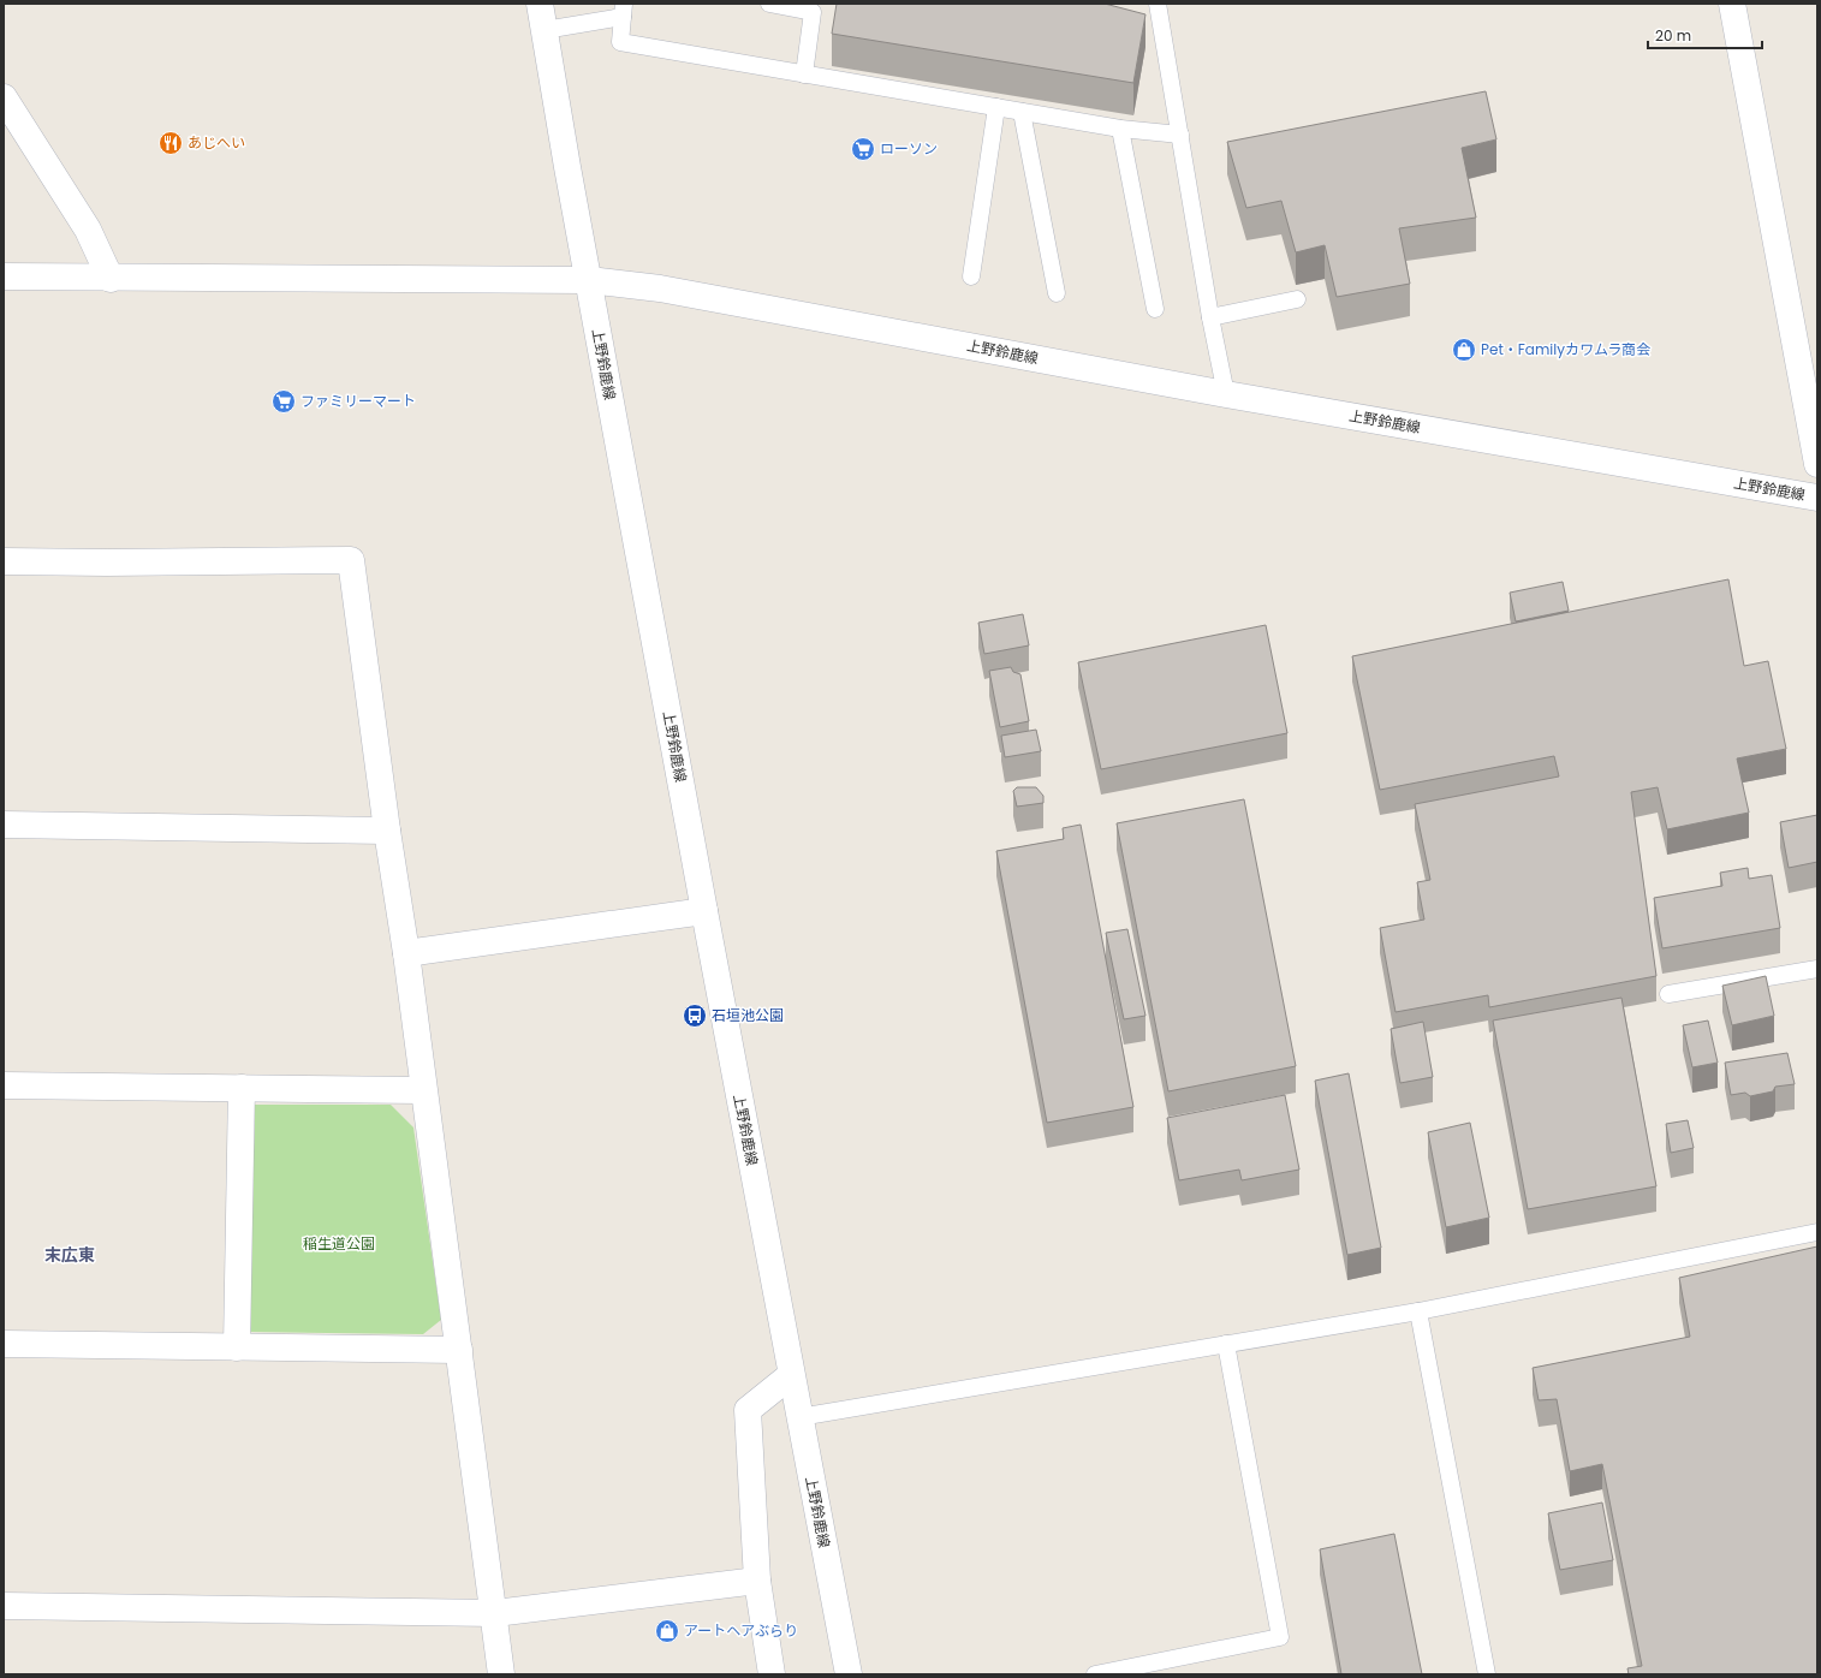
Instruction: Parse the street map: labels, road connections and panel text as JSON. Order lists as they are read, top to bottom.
{
  "streets": {
    "street": ["上野鈴鹿線"]
  },
  "districts": ["末広東"],
  "parks": ["稲生道公園"],
  "places": {
    "restaurant": ["あじへい"],
    "supermarket": ["ローソン", "ファミリーマート"],
    "shop": ["Pet・Familyカワムラ商会", "アートヘアぶらり"],
    "bus stop": ["石垣池公園"]
  },
  "scale_bar": "20 m"
}
